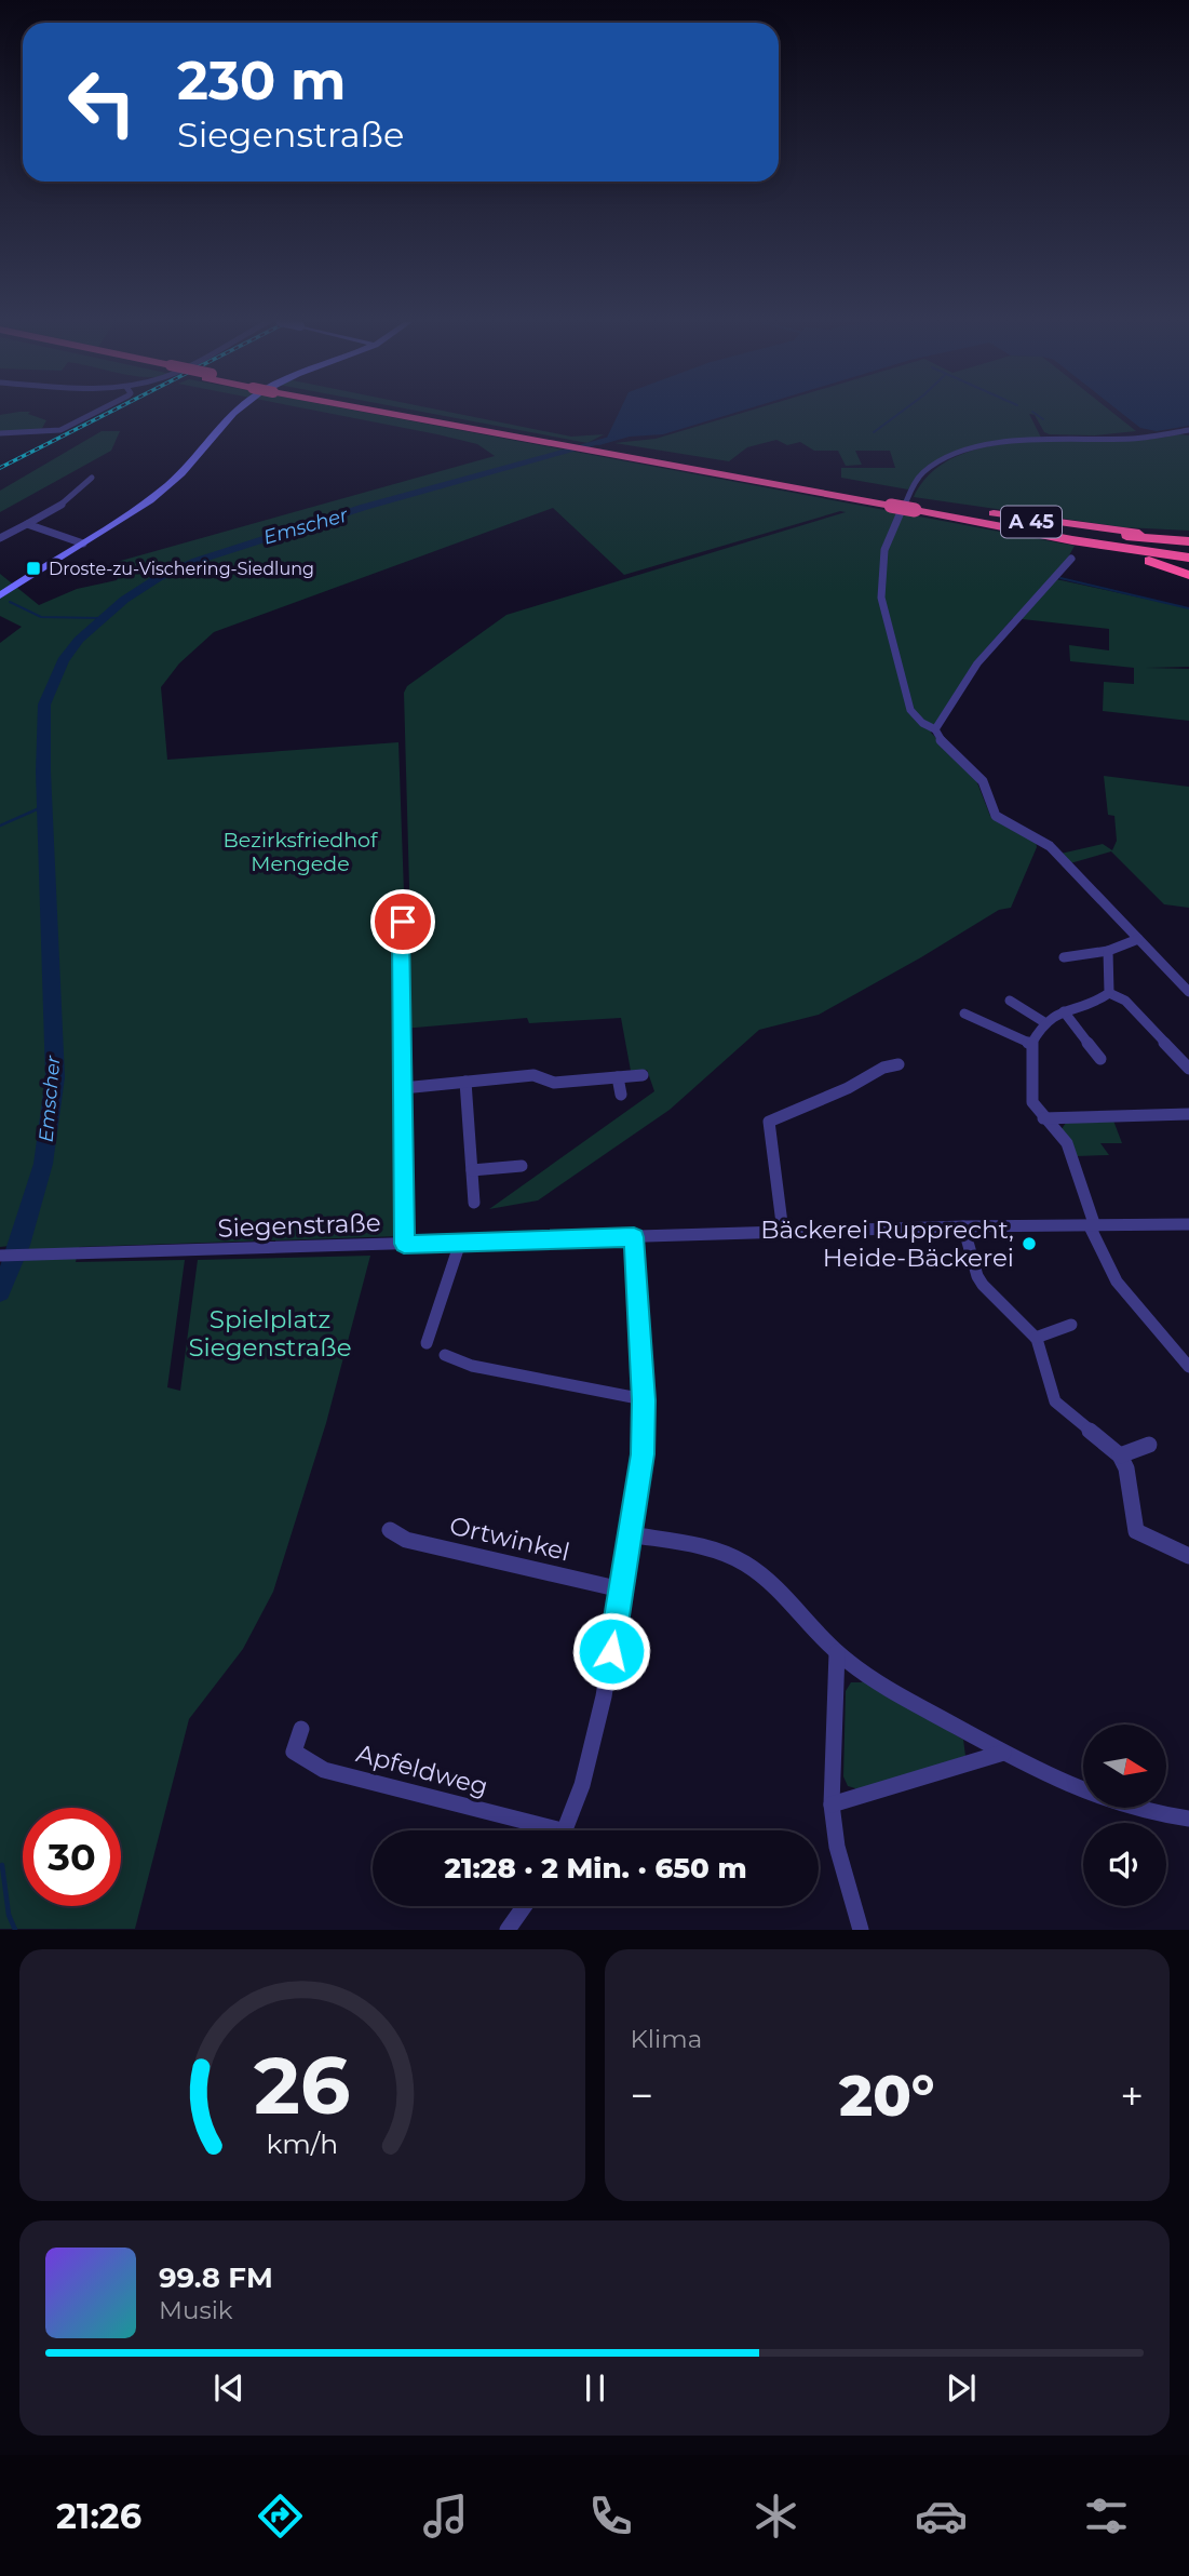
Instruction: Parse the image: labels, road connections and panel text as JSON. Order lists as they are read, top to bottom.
{
  "streets": {
    "highway": ["A 45"],
    "street": ["Siegenstraße", "Ortwinkel", "Apfeldweg"]
  },
  "water": ["Emscher"],
  "parks": ["Bezirksfriedhof Mengede", "Spielplatz Siegenstraße"],
  "places": {
    "transit": ["Droste-zu-Vischering-Siedlung"],
    "other": ["Bäckerei Rupprecht, Heide-Bäckerei"]
  },
  "north": "right",
  "page": {
    "turn": ["230 m", "Siegenstraße"],
    "limit": "30",
    "trip": "21:28 · 2 Min. · 650 m",
    "tile": "Klima",
    "heat": ["−", "20°", "+"],
    "song": ["99.8 FM", "Musik"],
    "tabs": "21:26",
    "gauge": ["26", "km/h"]
  }
}
